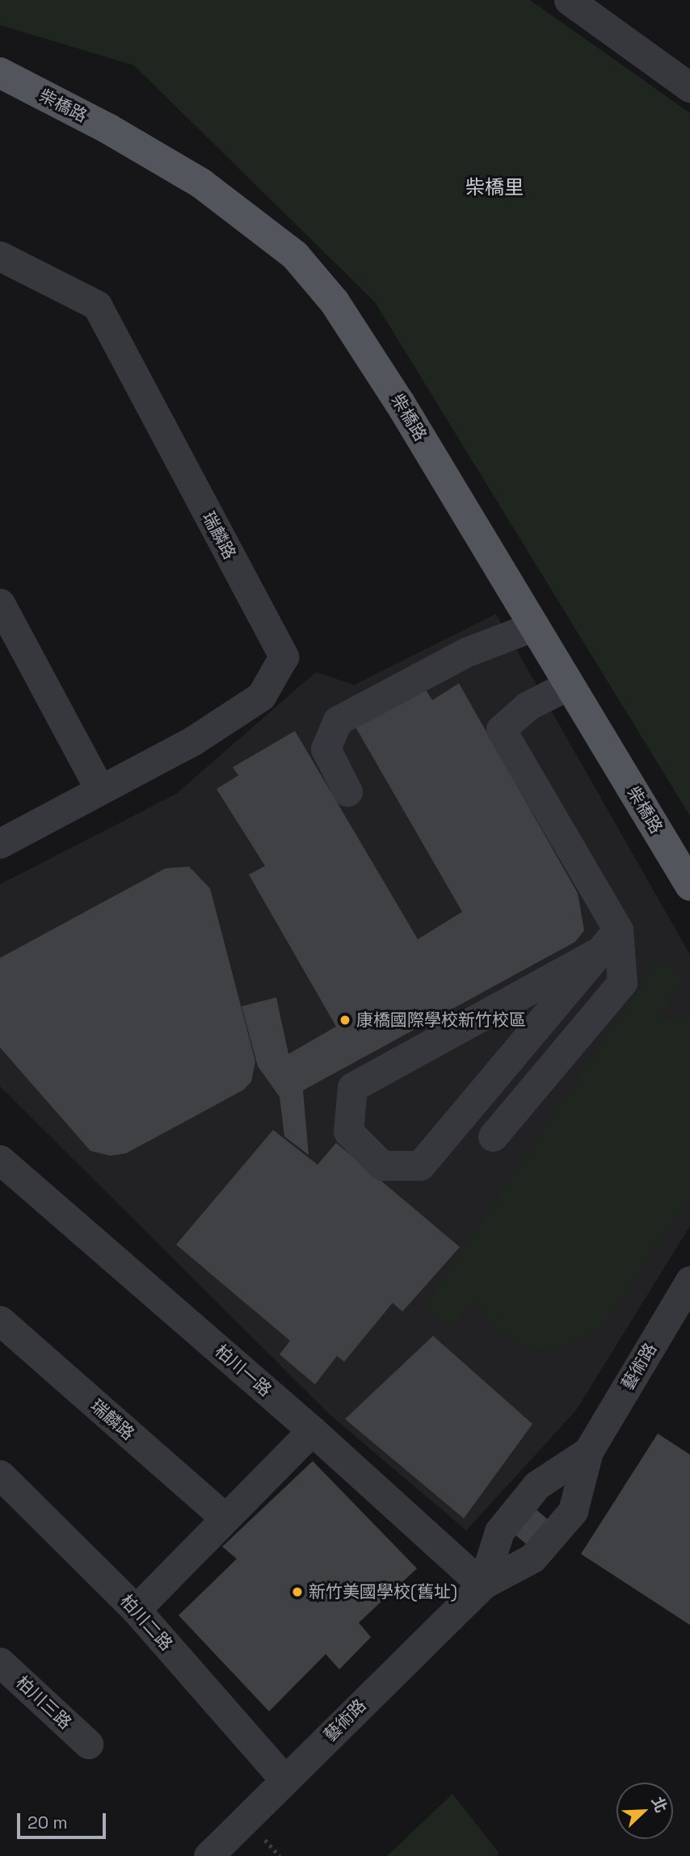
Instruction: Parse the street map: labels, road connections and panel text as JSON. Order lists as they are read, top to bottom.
{
  "streets": {
    "main road": ["柴橋路"],
    "street": [
      "瑞麟路",
      "藝術路",
      "柏川一路",
      "柏川二路",
      "柏川三路"
    ]
  },
  "crossings": [
    ["藝術路", "柏川一路"],
    ["藝術路", "柏川二路"]
  ],
  "districts": ["柴橋里"],
  "places": ["康橋國際學校新竹校區", "新竹美國學校(舊址)"],
  "scale_bar": "20 m",
  "north": "top right"
}
